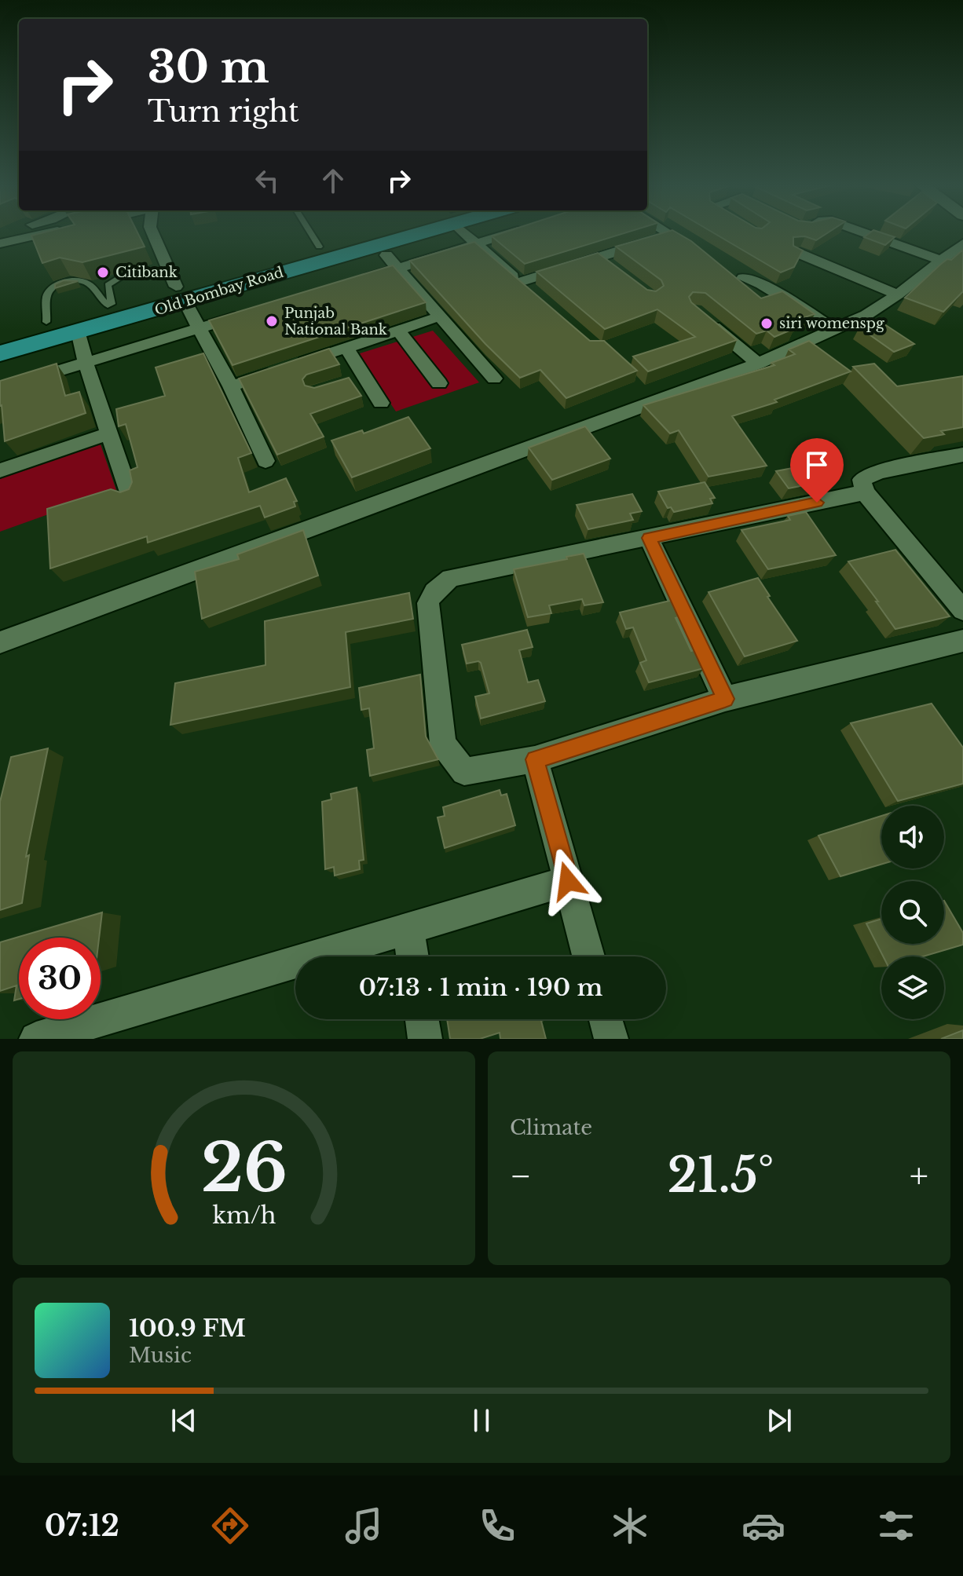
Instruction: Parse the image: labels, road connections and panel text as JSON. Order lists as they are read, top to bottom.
{
  "streets": {
    "main road": ["Old Bombay Road"]
  },
  "places": ["Citibank", "Punjab National Bank", "siri womenspg"],
  "page": {
    "turn": ["30 m", "Turn right"],
    "limit": "30",
    "trip": "07:13 · 1 min · 190 m",
    "tile": "Climate",
    "heat": ["−", "21.5°", "+"],
    "song": ["100.9 FM", "Music"],
    "tabs": "07:12",
    "gauge": ["26", "km/h"]
  }
}
